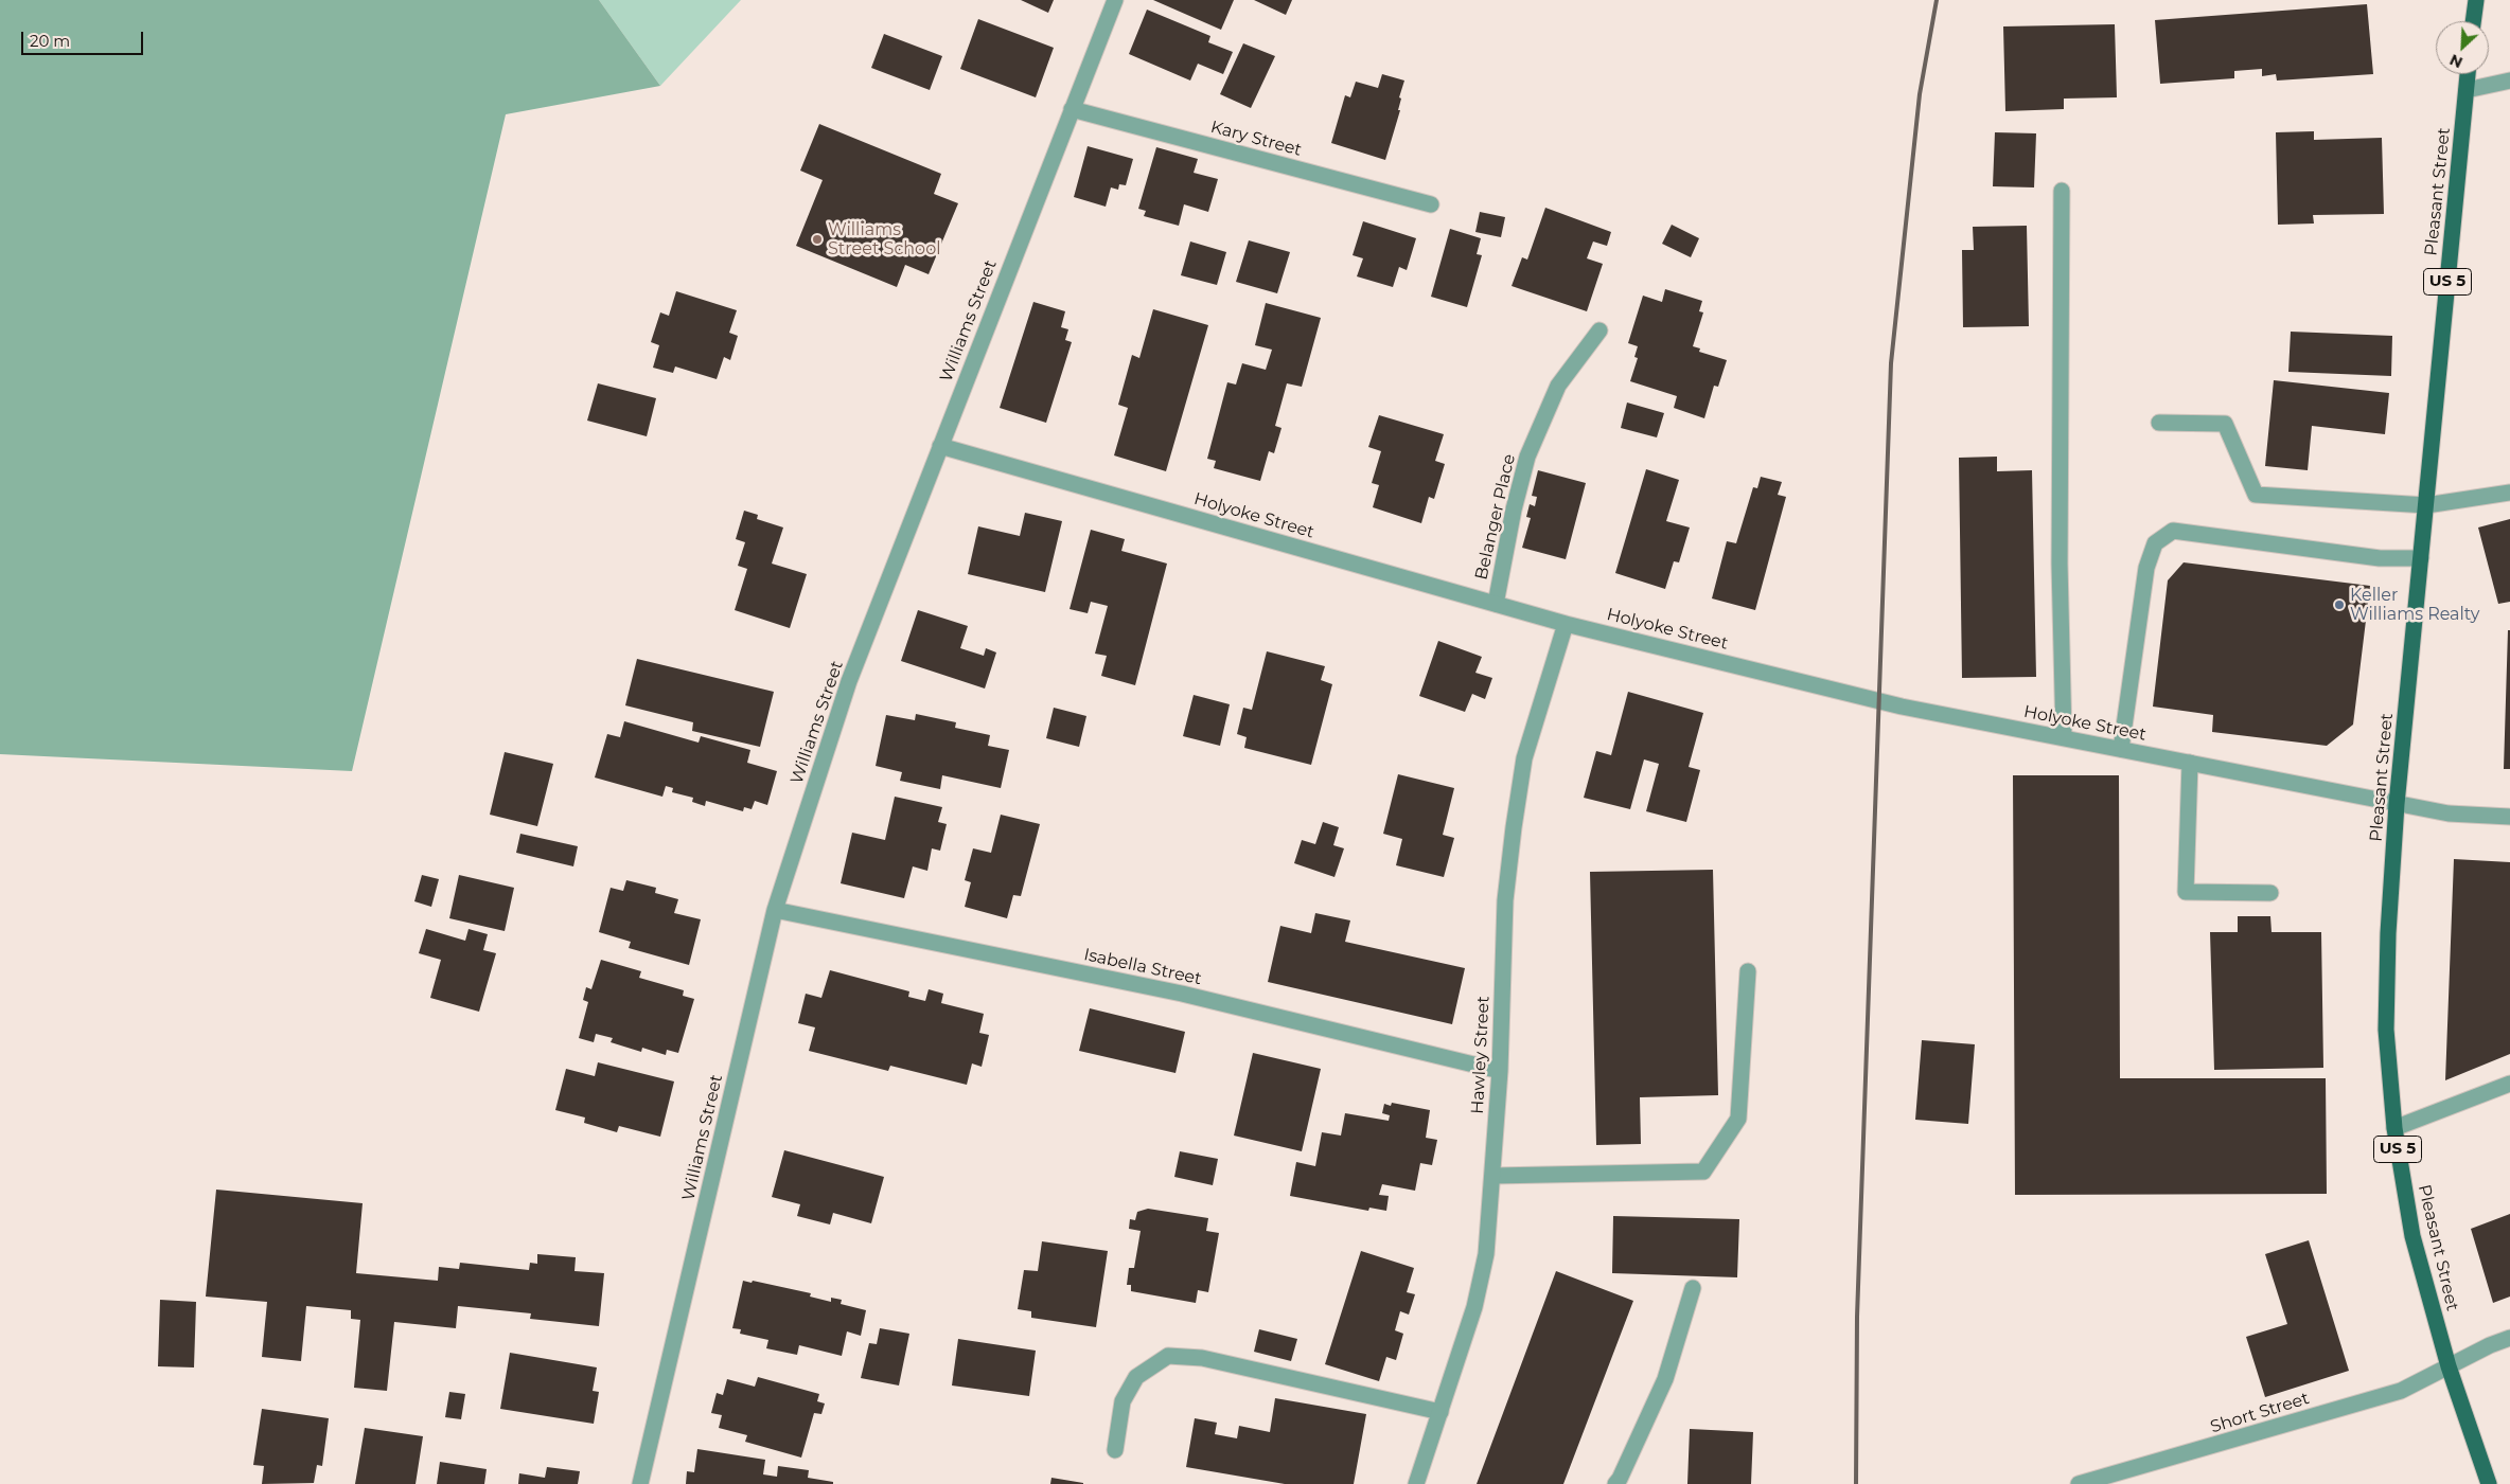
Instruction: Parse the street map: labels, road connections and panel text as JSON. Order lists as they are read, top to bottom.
{
  "streets": {
    "main road": ["Pleasant Street", "US 5"],
    "street": [
      "Kary Street",
      "Williams Street",
      "Holyoke Street",
      "Belanger Place",
      "Isabella Street",
      "Hawley Street",
      "Short Street"
    ]
  },
  "crossings": [
    ["Kary Street", "Williams Street"],
    ["Pleasant Street", "Holyoke Street"],
    ["Pleasant Street", "Short Street"],
    ["Williams Street", "Holyoke Street"],
    ["Williams Street", "Isabella Street"],
    ["Holyoke Street", "Belanger Place"],
    ["Holyoke Street", "Hawley Street"],
    ["Isabella Street", "Hawley Street"]
  ],
  "places": ["Williams Street School", "Keller Williams Realty"],
  "scale_bar": "20 m",
  "north": "bottom left"
}
